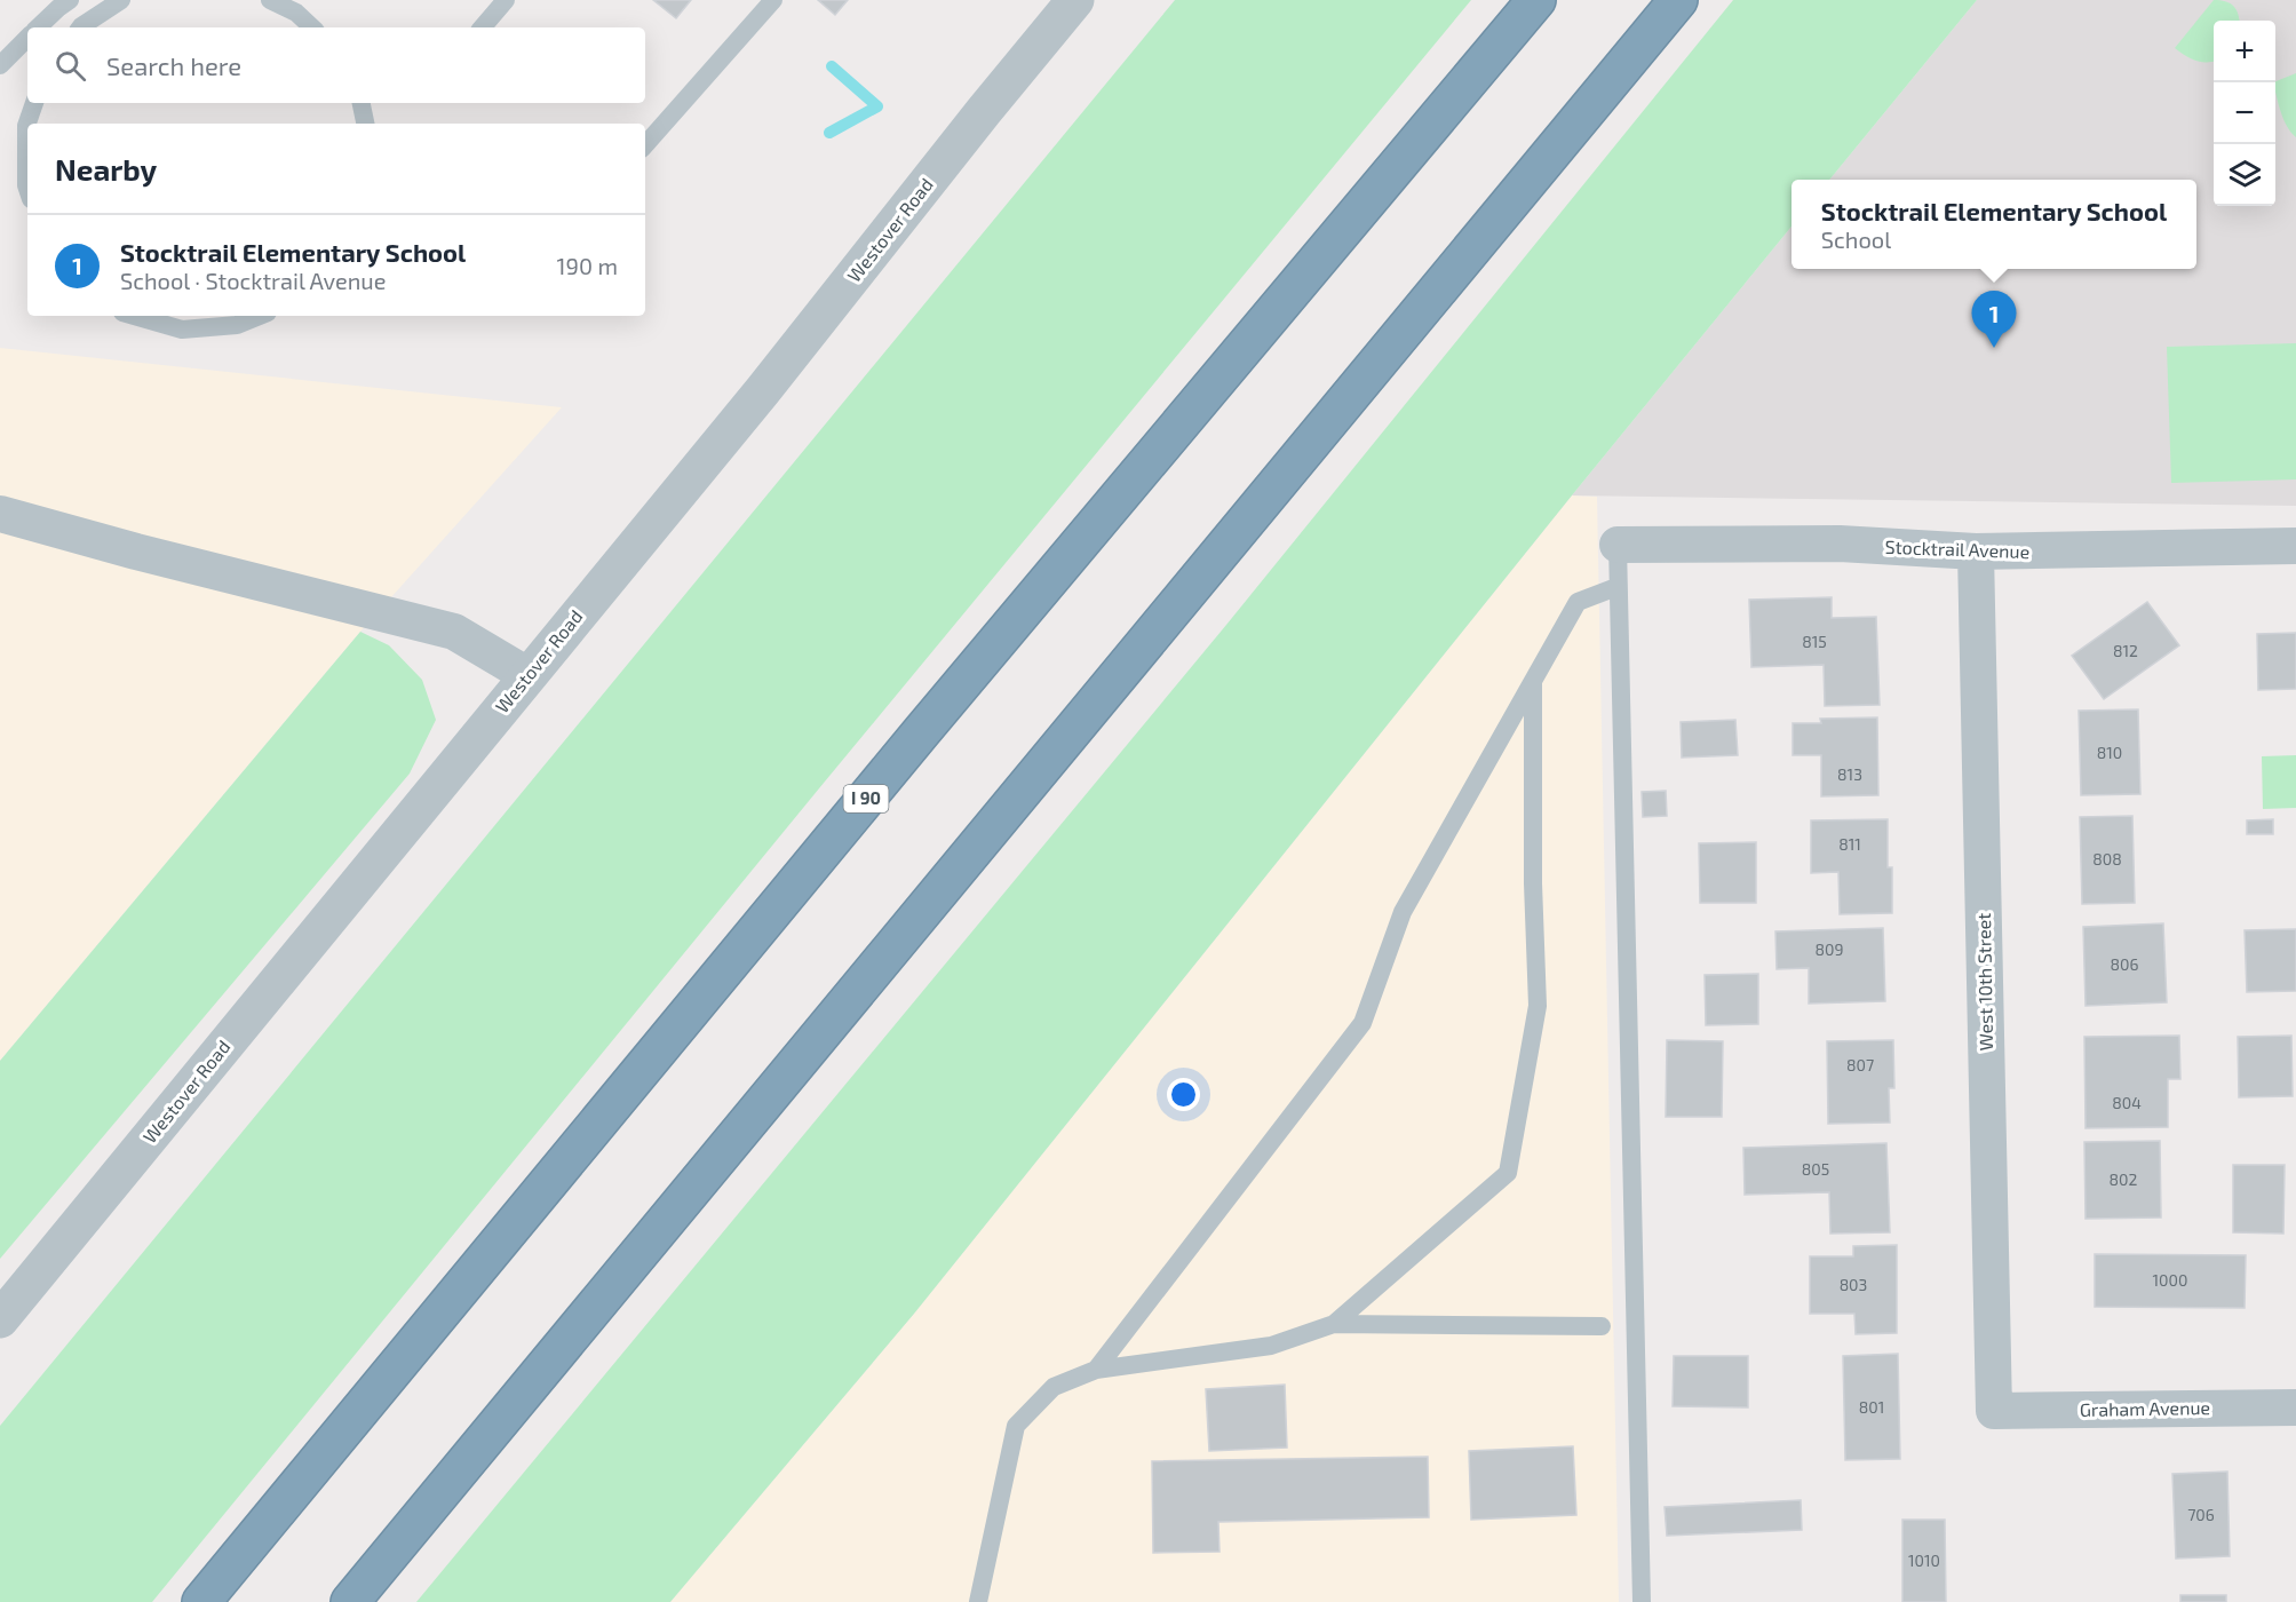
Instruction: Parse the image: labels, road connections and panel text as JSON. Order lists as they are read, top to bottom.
{
  "streets": {
    "highway": ["I 90"],
    "street": [
      "Westover Road",
      "Stocktrail Avenue",
      "West 10th Street",
      "Graham Avenue"
    ]
  },
  "crossings": [
    ["Stocktrail Avenue", "West 10th Street"],
    ["West 10th Street", "Graham Avenue"]
  ],
  "house_numbers": [
    "815",
    "812",
    "810",
    "813",
    "811",
    "808",
    "809",
    "806",
    "807",
    "804",
    "805",
    "802",
    "1000",
    "803",
    "801",
    "706",
    "1010"
  ],
  "page": {
    "map_buttons": ["+", "−"],
    "search": "Search here",
    "heading": "Nearby",
    "popup": ["Stocktrail Elementary School", "School"],
    "list": [
      {
        "mark": "1",
        "name": "Stocktrail Elementary School",
        "note": "School · Stocktrail Avenue",
        "value": "190 m"
      }
    ],
    "pins": "1"
  }
}
